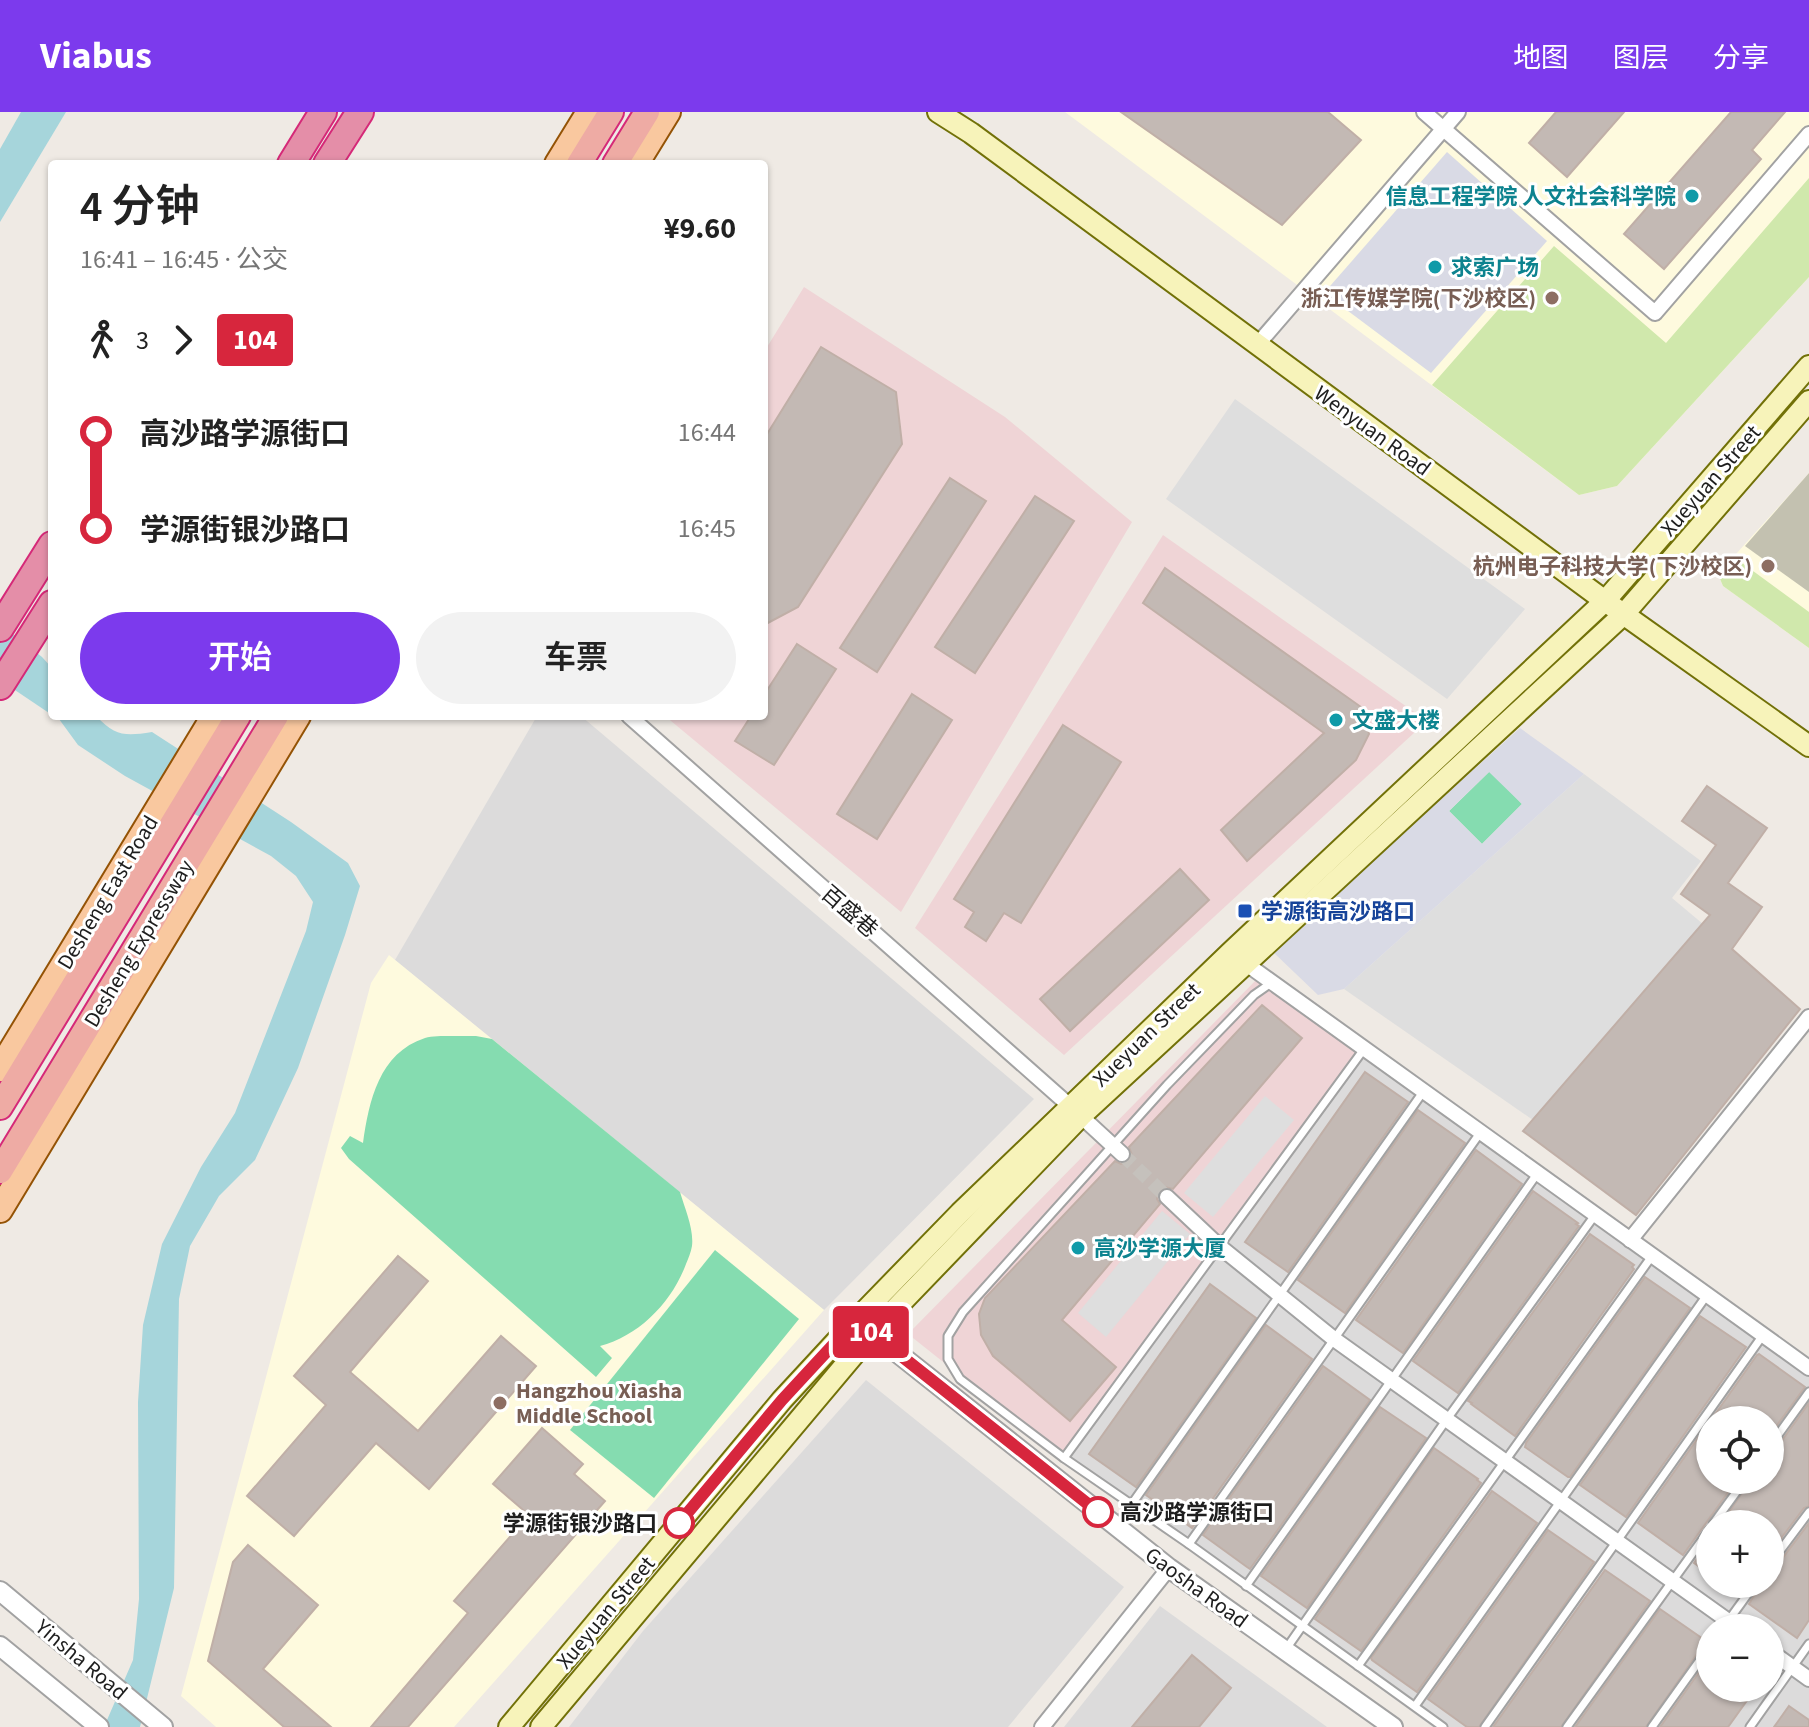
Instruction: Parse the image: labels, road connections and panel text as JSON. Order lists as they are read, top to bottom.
{
  "streets": {
    "highway": ["Desheng Expressway"],
    "main road": ["Wenyuan Road", "Xueyuan Street", "Desheng East Road"],
    "street": ["百盛巷", "Gaosha Road", "Yinsha Road"]
  },
  "crossings": [
    ["Wenyuan Road", "Xueyuan Street"],
    ["Xueyuan Street", "百盛巷"],
    ["Xueyuan Street", "Gaosha Road"]
  ],
  "places": {
    "other": [
      "信息工程学院 人文社会科学院",
      "求索广场",
      "浙江传媒学院(下沙校区)",
      "杭州电子科技大学(下沙校区)",
      "文盛大楼",
      "高沙学源大厦",
      "Hangzhou Xiasha Middle School",
      "高沙路学源街口",
      "学源街银沙路口"
    ],
    "transit": ["学源街高沙路口"]
  },
  "lines": ["bus line 104"],
  "page": {
    "header": "Viabus",
    "nav": ["地图", "图层", "分享"],
    "on_map": "104",
    "heading": ["4 分钟", "16:41 – 16:45 · 公交", "¥9.60"],
    "legs": ["3", "104"],
    "list": [
      {
        "name": "高沙路学源街口",
        "value": "16:44"
      },
      {
        "name": "学源街银沙路口",
        "value": "16:45"
      }
    ],
    "buttons": ["开始", "车票"],
    "map_buttons": ["+", "−"]
  }
}
